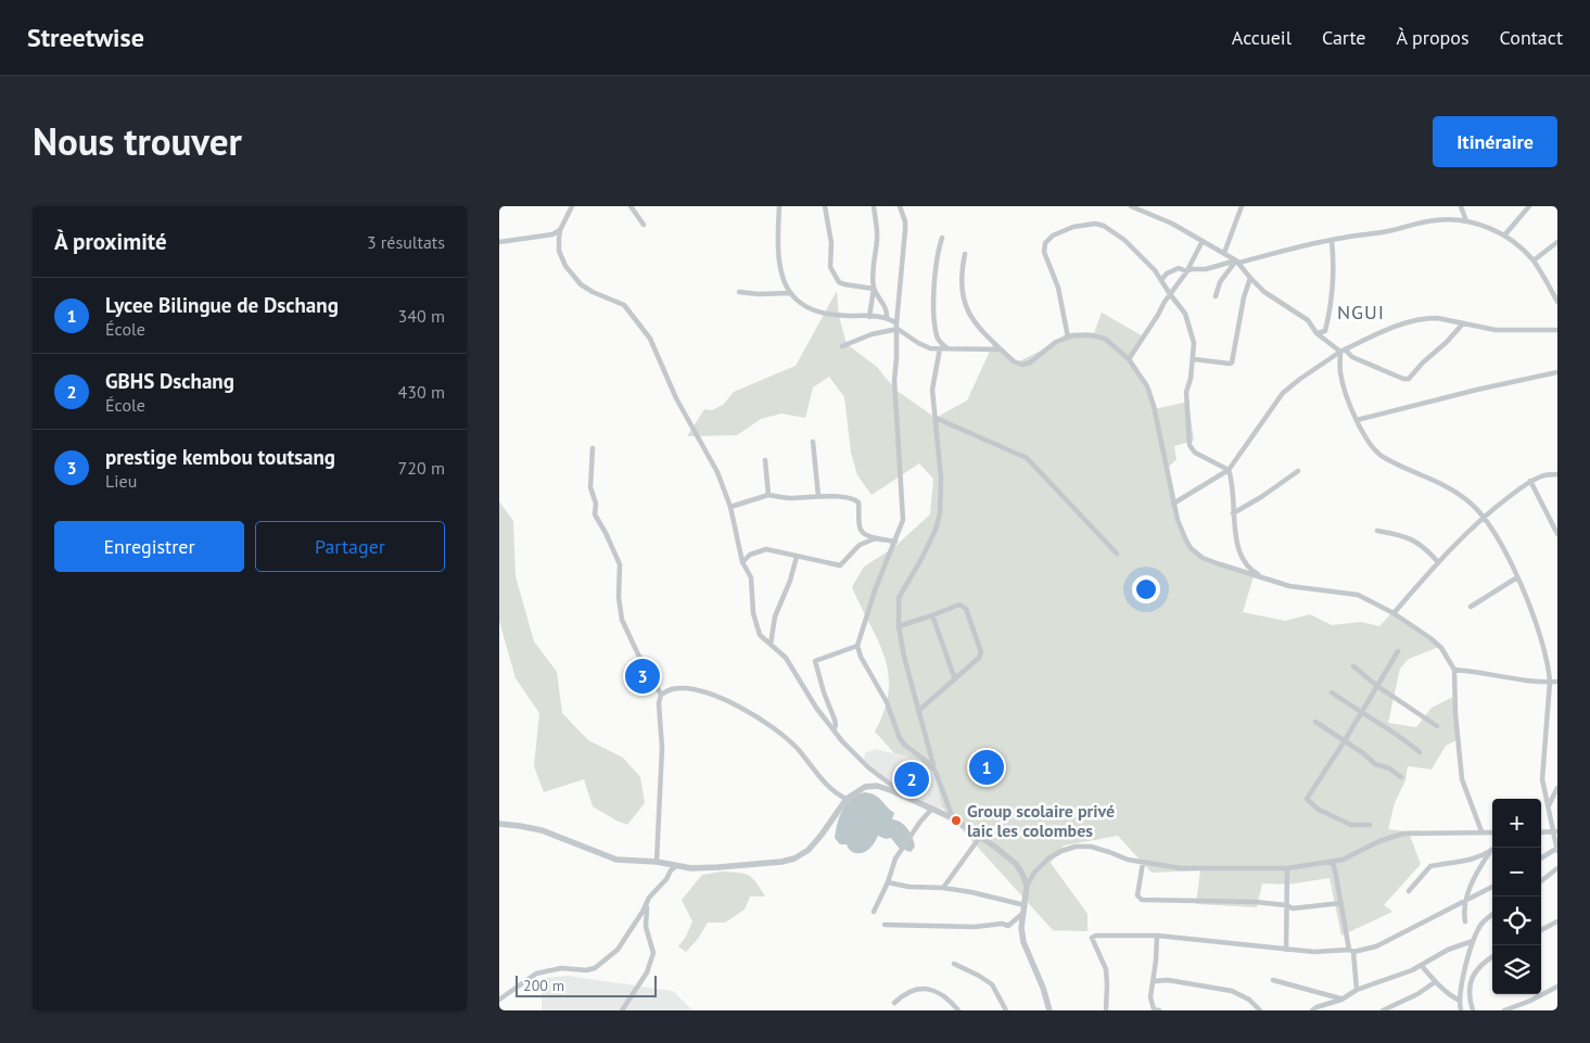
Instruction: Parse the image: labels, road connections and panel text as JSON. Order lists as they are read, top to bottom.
{
  "districts": ["NGUI"],
  "places": ["Group scolaire privé laic les colombes"],
  "scale_bar": "200 m",
  "page": {
    "header": "Streetwise",
    "nav": [
      "Accueil",
      "Carte",
      "À propos",
      "Contact"
    ],
    "title": "Nous trouver",
    "buttons": [
      "Itinéraire",
      ["Enregistrer", "Partager"]
    ],
    "heading": ["À proximité", "3 résultats"],
    "list": [
      {
        "mark": "1",
        "name": "Lycee Bilingue de Dschang",
        "note": "École",
        "value": "340 m"
      },
      {
        "mark": "2",
        "name": "GBHS Dschang",
        "note": "École",
        "value": "430 m"
      },
      {
        "mark": "3",
        "name": "prestige kembou toutsang",
        "note": "Lieu",
        "value": "720 m"
      }
    ],
    "pins": ["3", "1", "2"],
    "map_buttons": ["+", "−"],
    "scale": "200 m"
  }
}
